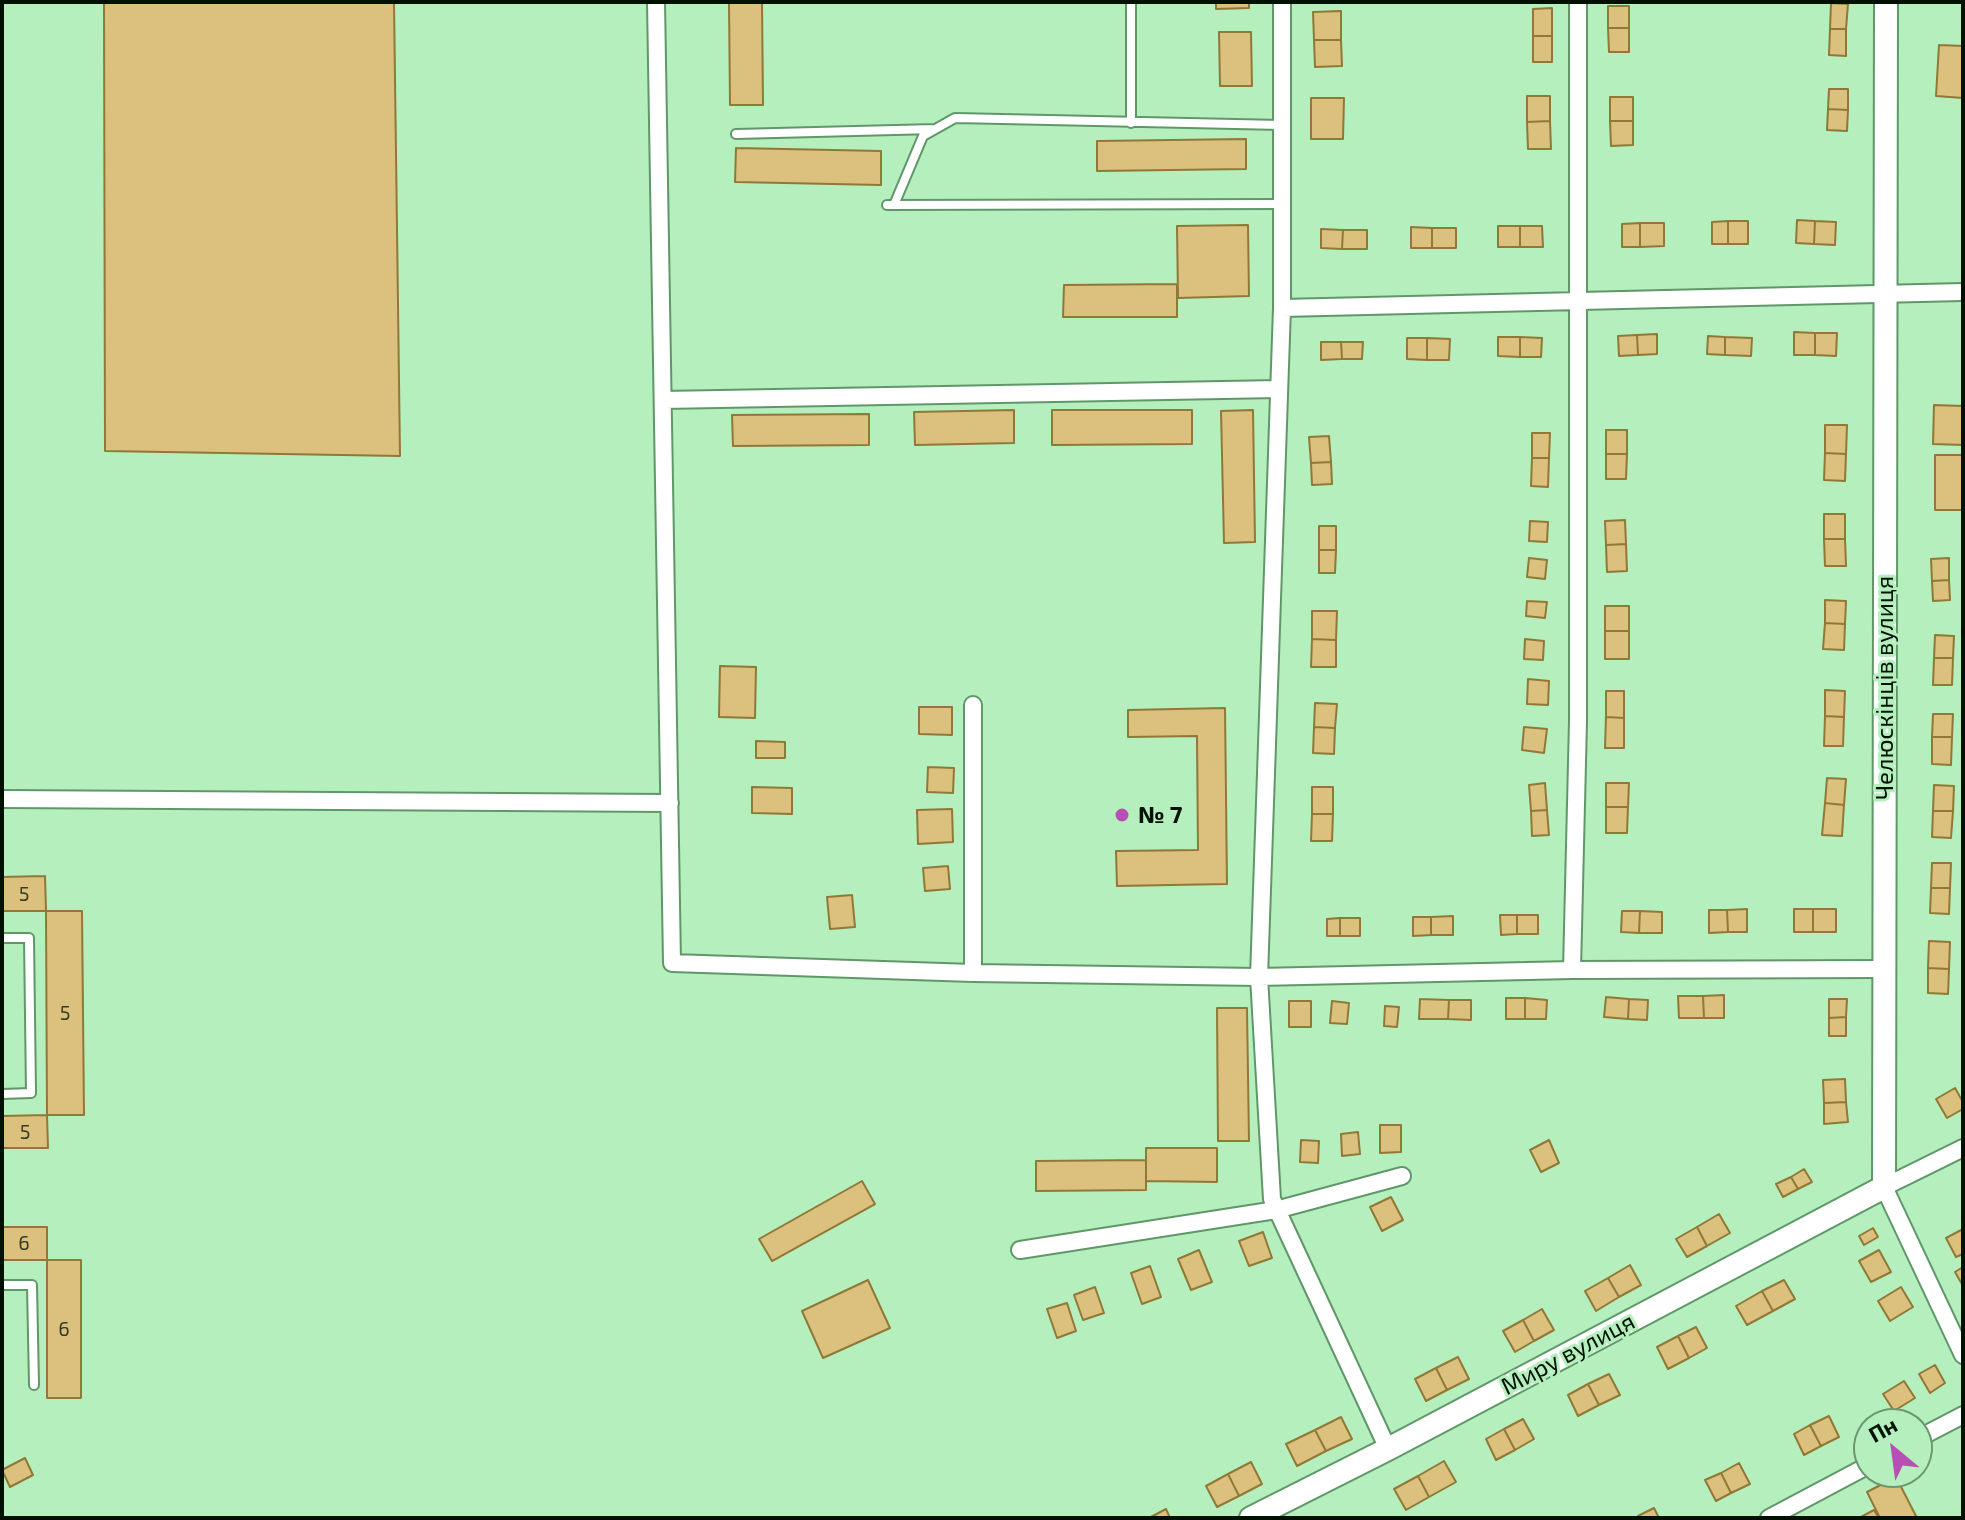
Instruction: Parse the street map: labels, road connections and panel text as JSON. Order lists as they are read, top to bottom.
{
  "streets": {
    "main road": ["Челюскінців вулиця", "Миру вулиця"]
  },
  "crossings": [
    ["Челюскінців вулиця", "Миру вулиця"]
  ],
  "places": ["№ 7"],
  "house_numbers": [
    "5",
    "5",
    "5",
    "6",
    "6"
  ],
  "north": "top left"
}
